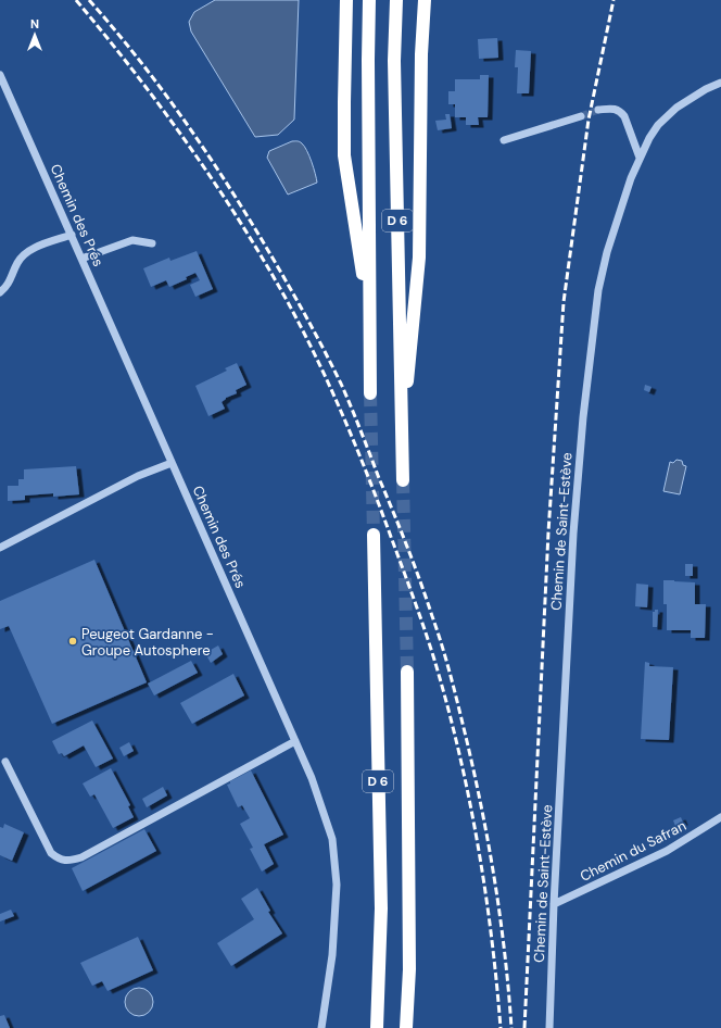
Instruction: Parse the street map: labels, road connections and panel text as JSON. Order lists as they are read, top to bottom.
{
  "streets": {
    "highway": ["D 6"],
    "street": ["Chemin des Prés", "Chemin de Saint-Estève", "Chemin du Safran"]
  },
  "crossings": [
    ["Chemin de Saint-Estève", "Chemin du Safran"]
  ],
  "places": ["Peugeot Gardanne - Groupe Autosphere"],
  "north": "top"
}
